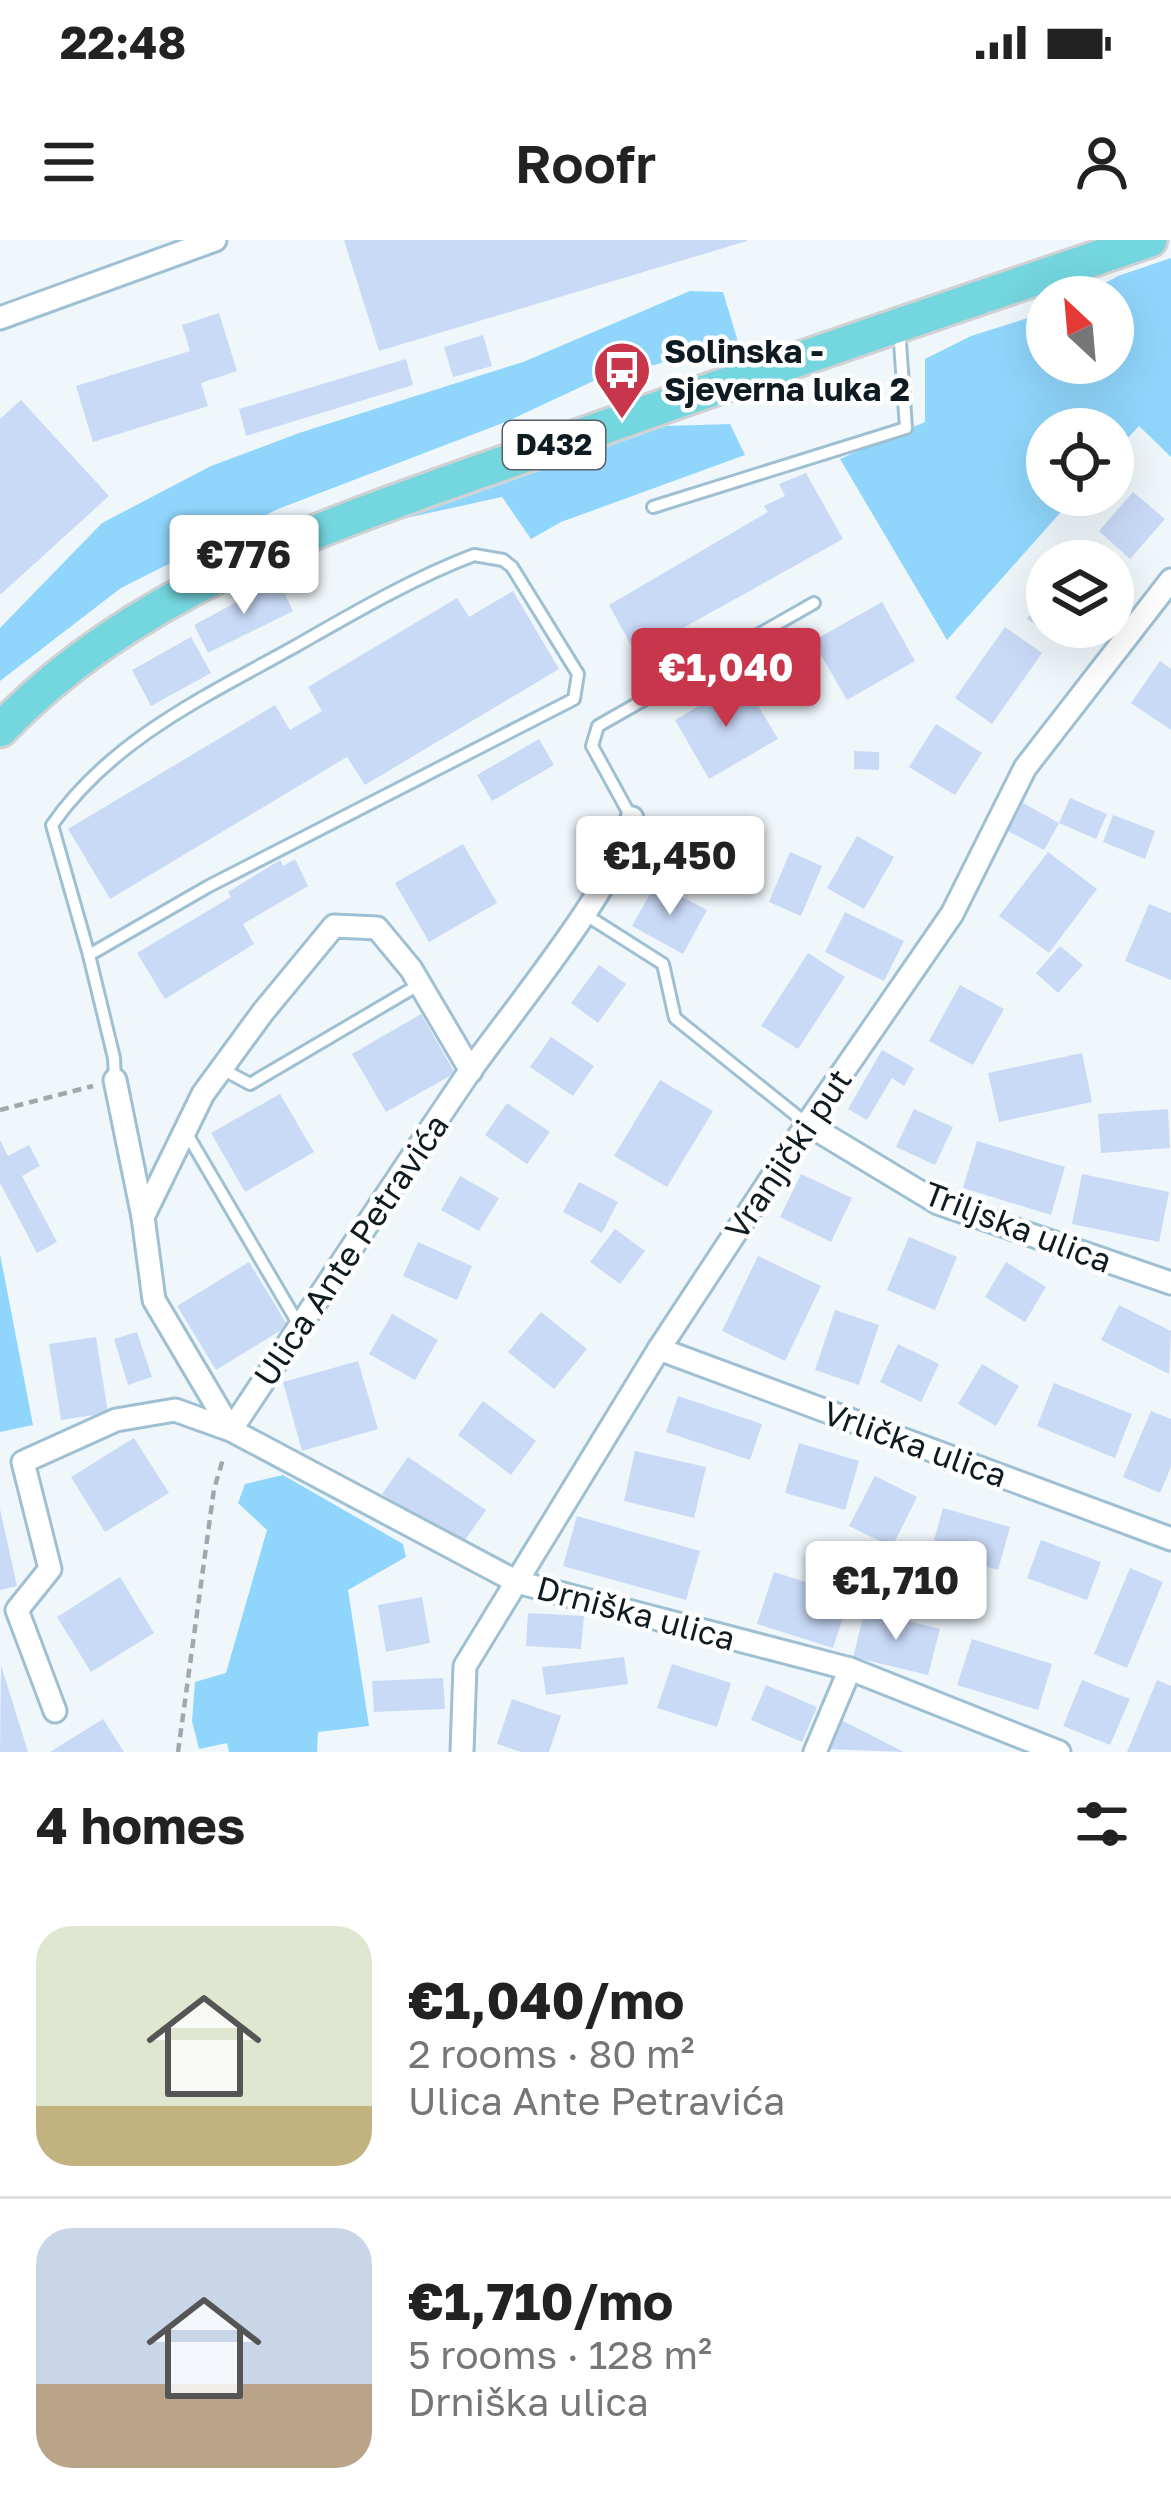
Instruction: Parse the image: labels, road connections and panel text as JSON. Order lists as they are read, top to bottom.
{
  "streets": {
    "main road": ["D432"],
    "street": [
      "Vranjički put",
      "Triljska ulica",
      "Ulica Ante Petravića",
      "Vrlička ulica",
      "Drniška ulica"
    ]
  },
  "crossings": [
    ["Vranjički put", "Triljska ulica"],
    ["Vranjički put", "Vrlička ulica"],
    ["Vranjički put", "Drniška ulica"],
    ["Ulica Ante Petravića", "Drniška ulica"]
  ],
  "places": {
    "bus stop": ["Solinska - Sjeverna luka 2"]
  },
  "north": "top left",
  "page": {
    "status": "22:48",
    "header": "Roofr",
    "price": [
      "€776",
      "€1,040",
      "€1,450",
      "€1,710"
    ],
    "heading": "4 homes",
    "list": [
      {
        "name": "€1,040/mo",
        "note": "2 rooms · 80 m² · Ulica Ante Petravića"
      },
      {
        "name": "€1,710/mo",
        "note": "5 rooms · 128 m² · Drniška ulica"
      }
    ]
  }
}
